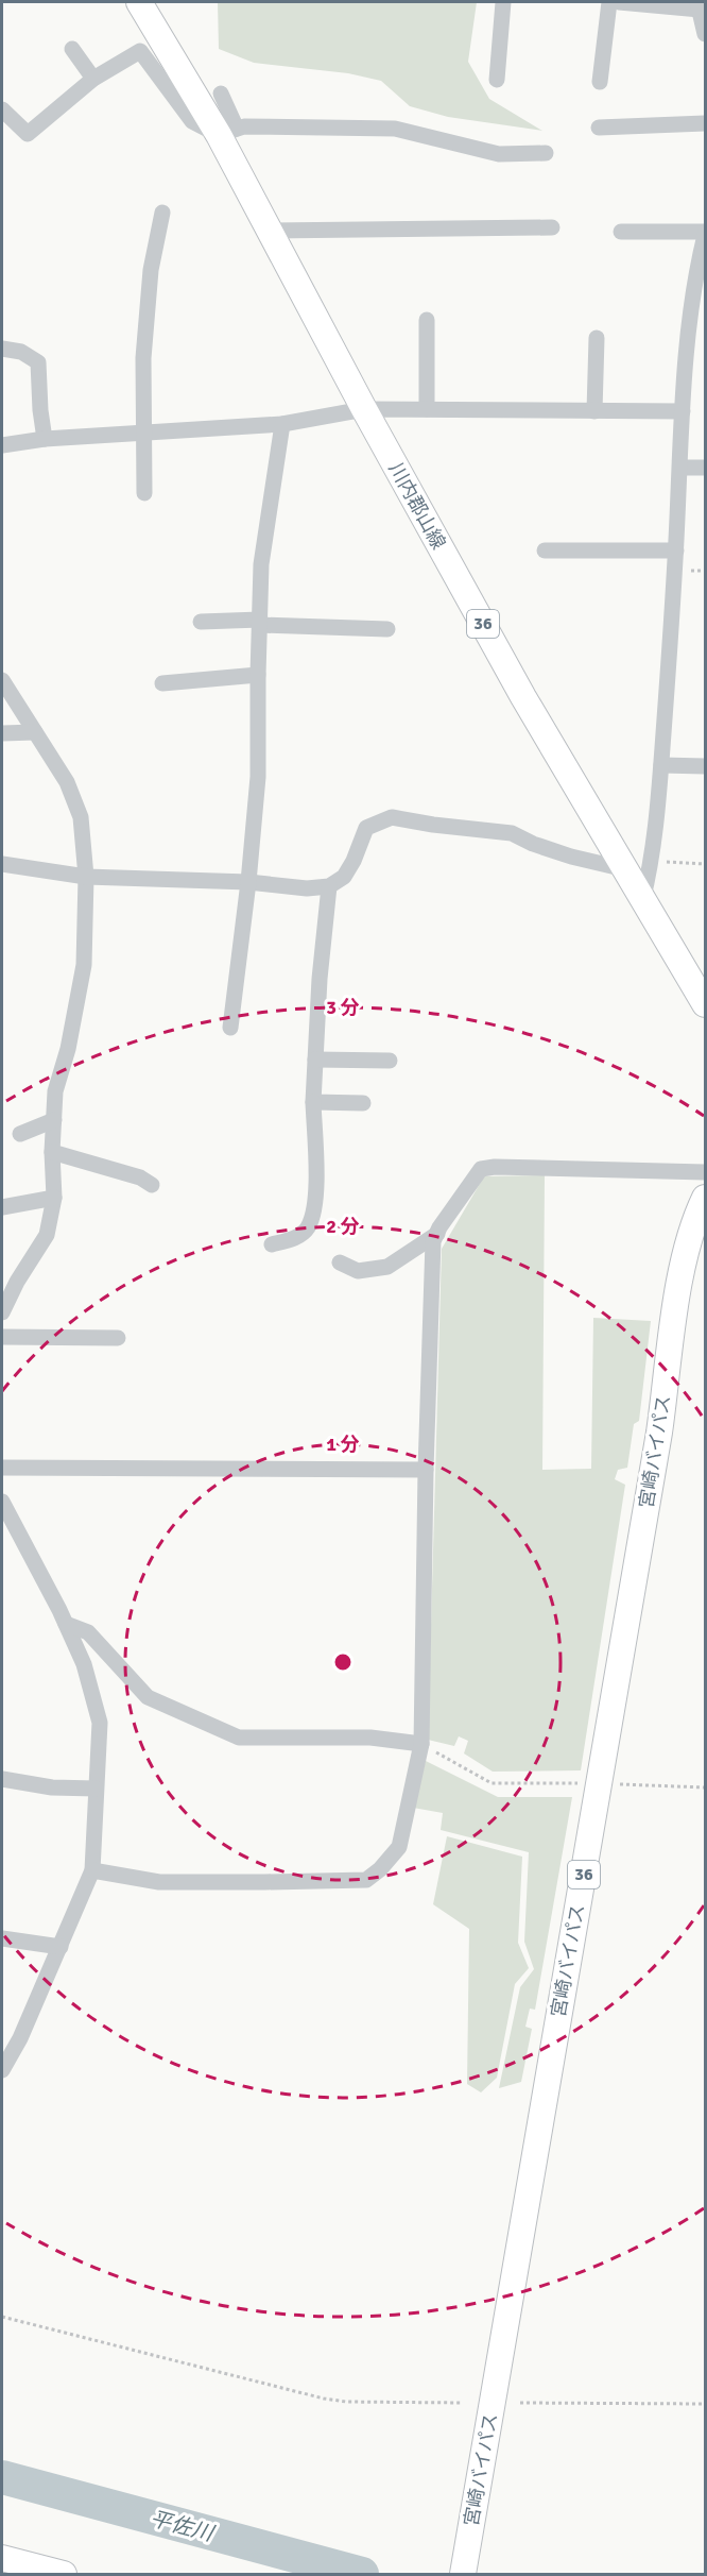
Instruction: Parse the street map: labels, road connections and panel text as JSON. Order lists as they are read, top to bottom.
{
  "streets": {
    "main road": ["川内郡山線", "36", "宮崎バイパス"]
  },
  "water": ["平佐川"],
  "rings": ["3 分", "2 分", "1 分"]
}
